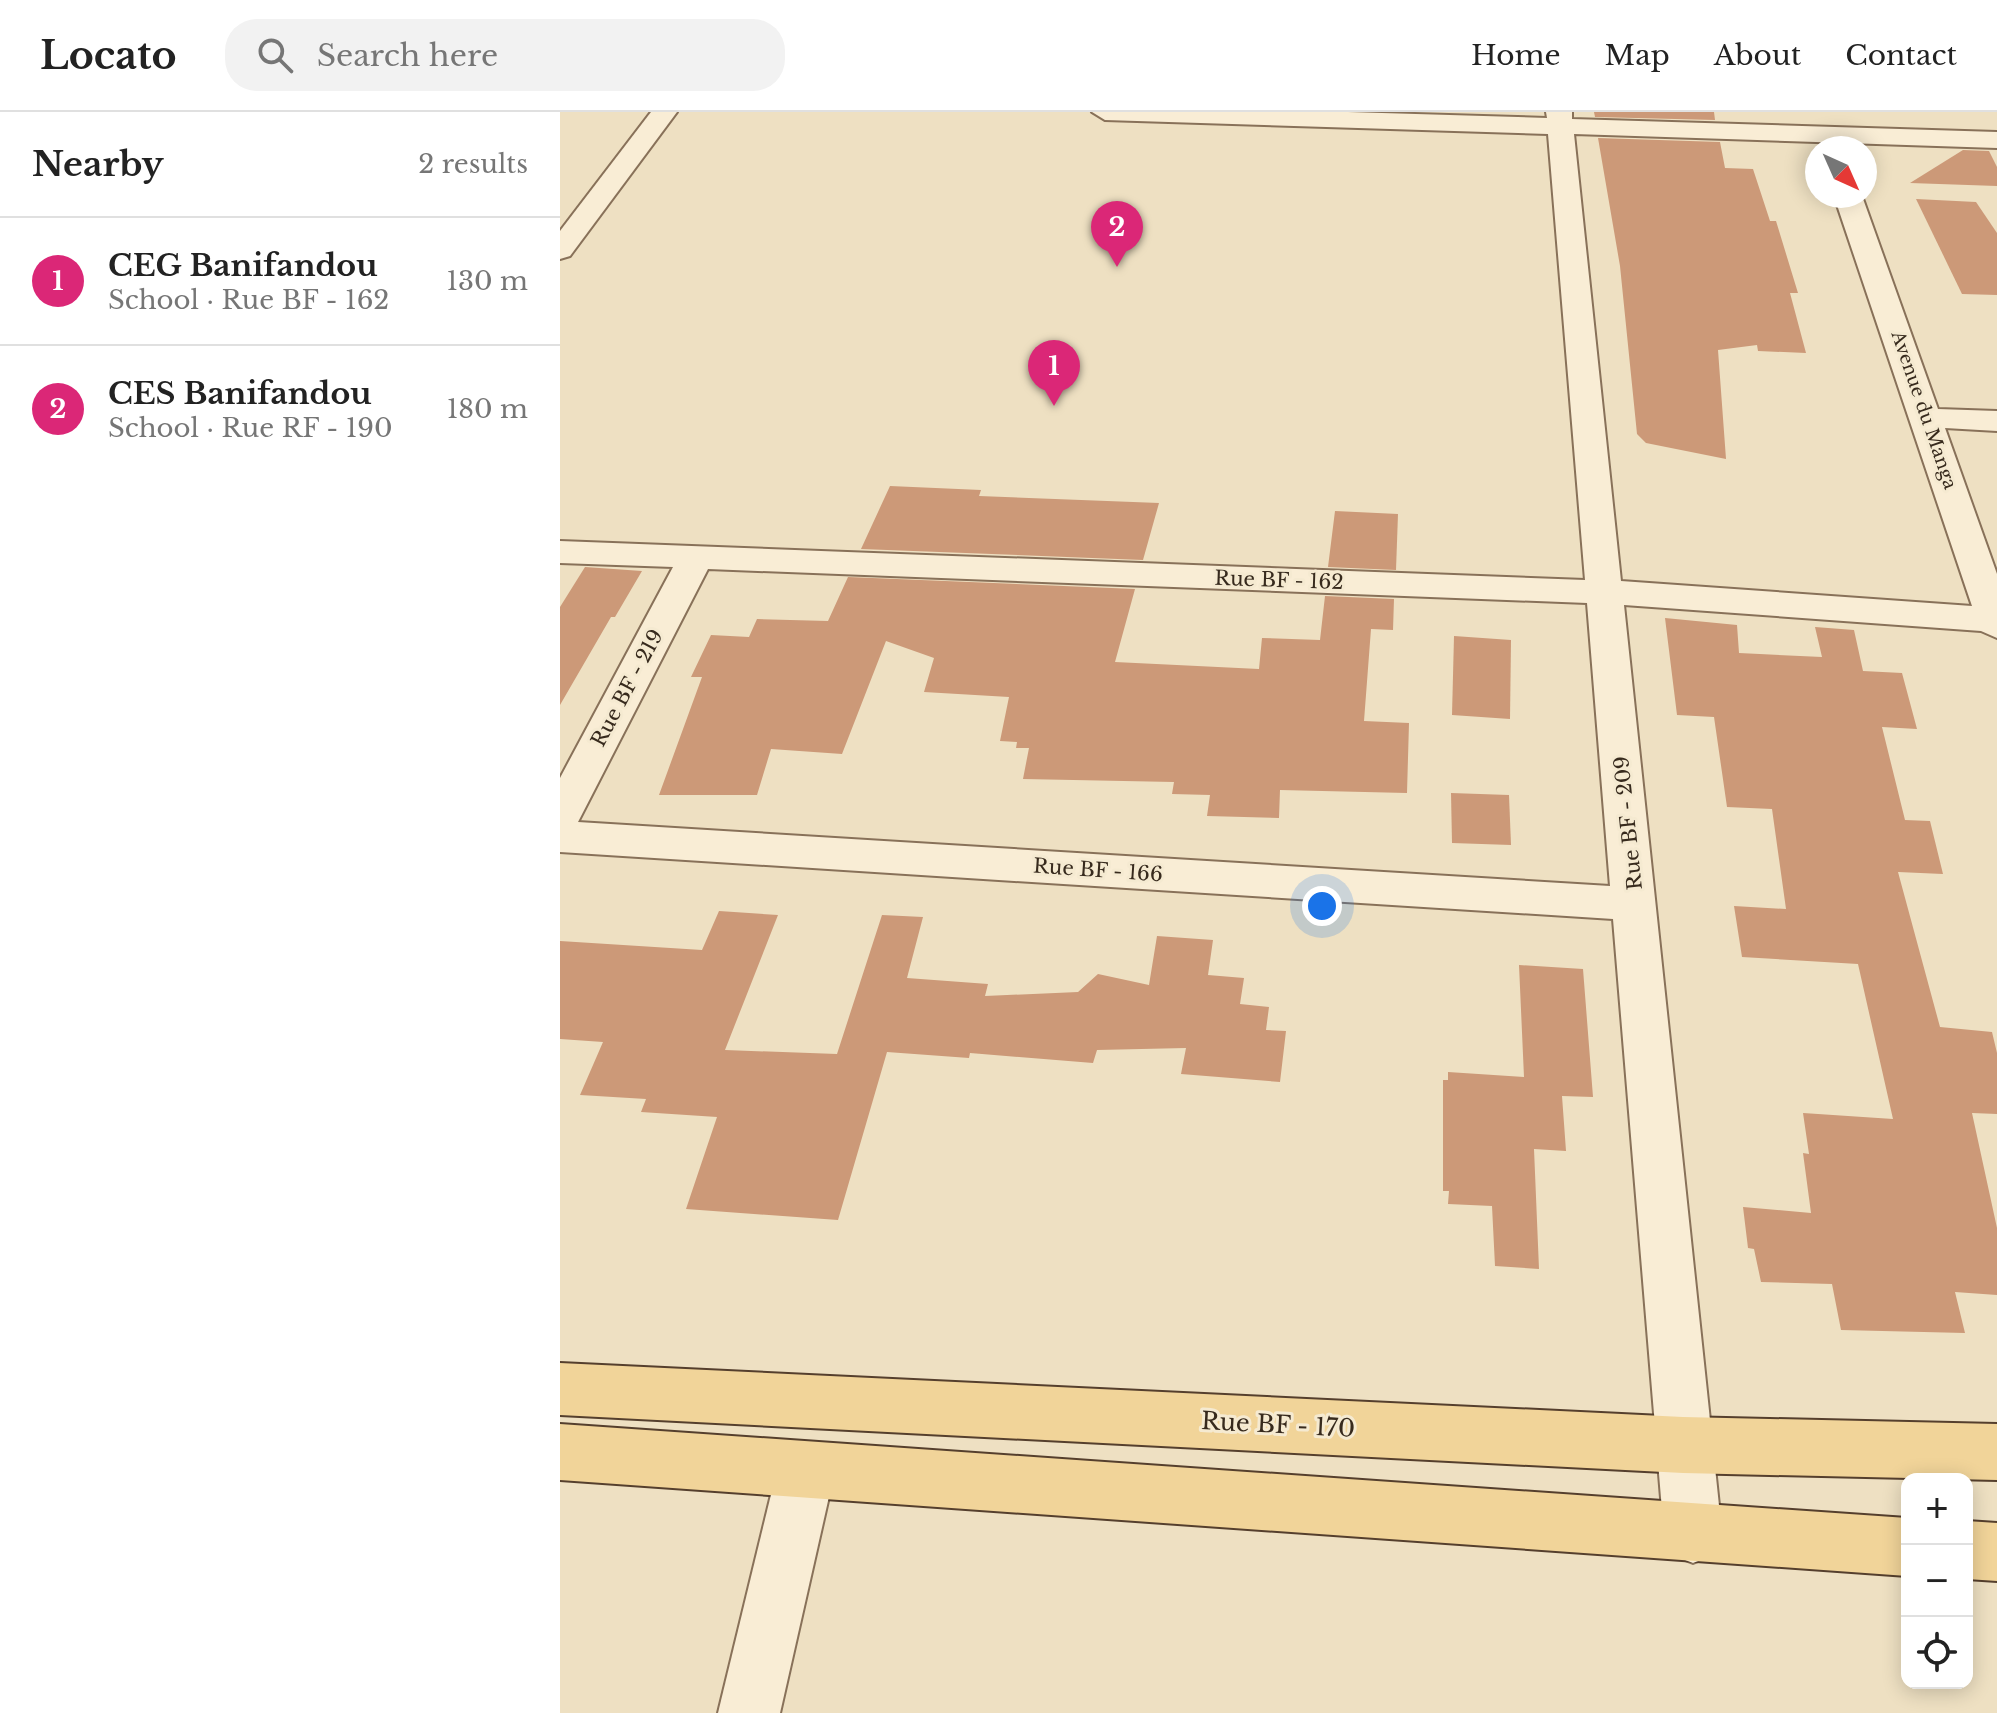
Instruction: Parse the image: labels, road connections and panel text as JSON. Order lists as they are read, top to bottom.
{
  "streets": {
    "main road": ["Rue BF - 170"],
    "street": [
      "Avenue du Manga",
      "Rue BF - 162",
      "Rue BF - 219",
      "Rue BF - 209",
      "Rue BF - 166"
    ]
  },
  "crossings": [
    ["Avenue du Manga", "Rue BF - 162"],
    ["Rue BF - 162", "Rue BF - 219"],
    ["Rue BF - 162", "Rue BF - 209"],
    ["Rue BF - 209", "Rue BF - 166"],
    ["Rue BF - 209", "Rue BF - 170"]
  ],
  "north": "bottom right",
  "page": {
    "header": "Locato",
    "search": "Search here",
    "nav": [
      "Home",
      "Map",
      "About",
      "Contact"
    ],
    "heading": ["Nearby", "2 results"],
    "pins": ["2", "1"],
    "list": [
      {
        "mark": "1",
        "name": "CEG Banifandou",
        "note": "School · Rue BF - 162",
        "value": "130 m"
      },
      {
        "mark": "2",
        "name": "CES Banifandou",
        "note": "School · Rue RF - 190",
        "value": "180 m"
      }
    ],
    "map_buttons": ["+", "−"]
  }
}
